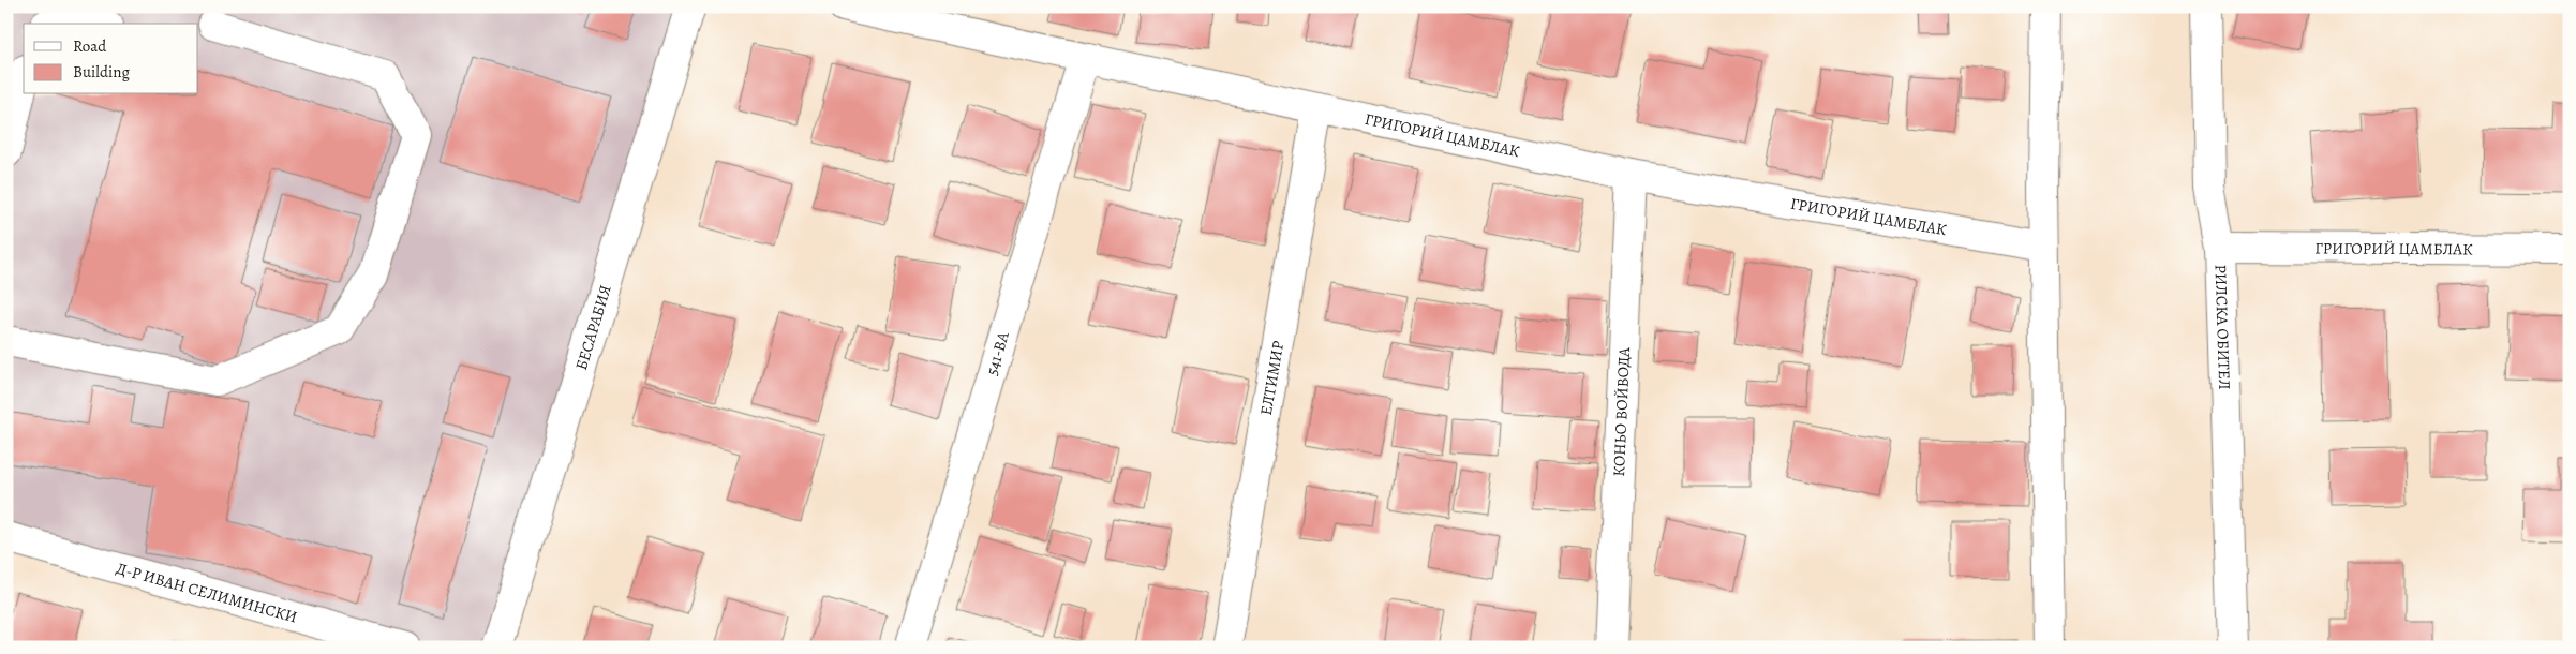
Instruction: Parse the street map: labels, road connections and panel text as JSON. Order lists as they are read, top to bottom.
{
  "streets": {
    "street": [
      "ГРИГОРИЙ ЦАМБЛАК",
      "БЕСАРАБИЯ",
      "РИЛСКА ОБИТЕЛ",
      "541-ВА",
      "ЕЛТИМИР",
      "КОНЬО ВОЙВОДА",
      "Д-Р ИВАН СЕЛИМИНСКИ"
    ]
  },
  "crossings": [
    ["ГРИГОРИЙ ЦАМБЛАК", "РИЛСКА ОБИТЕЛ"],
    ["ГРИГОРИЙ ЦАМБЛАК", "541-ВА"],
    ["ГРИГОРИЙ ЦАМБЛАК", "ЕЛТИМИР"],
    ["ГРИГОРИЙ ЦАМБЛАК", "КОНЬО ВОЙВОДА"]
  ],
  "legend": ["Road", "Building"]
}
